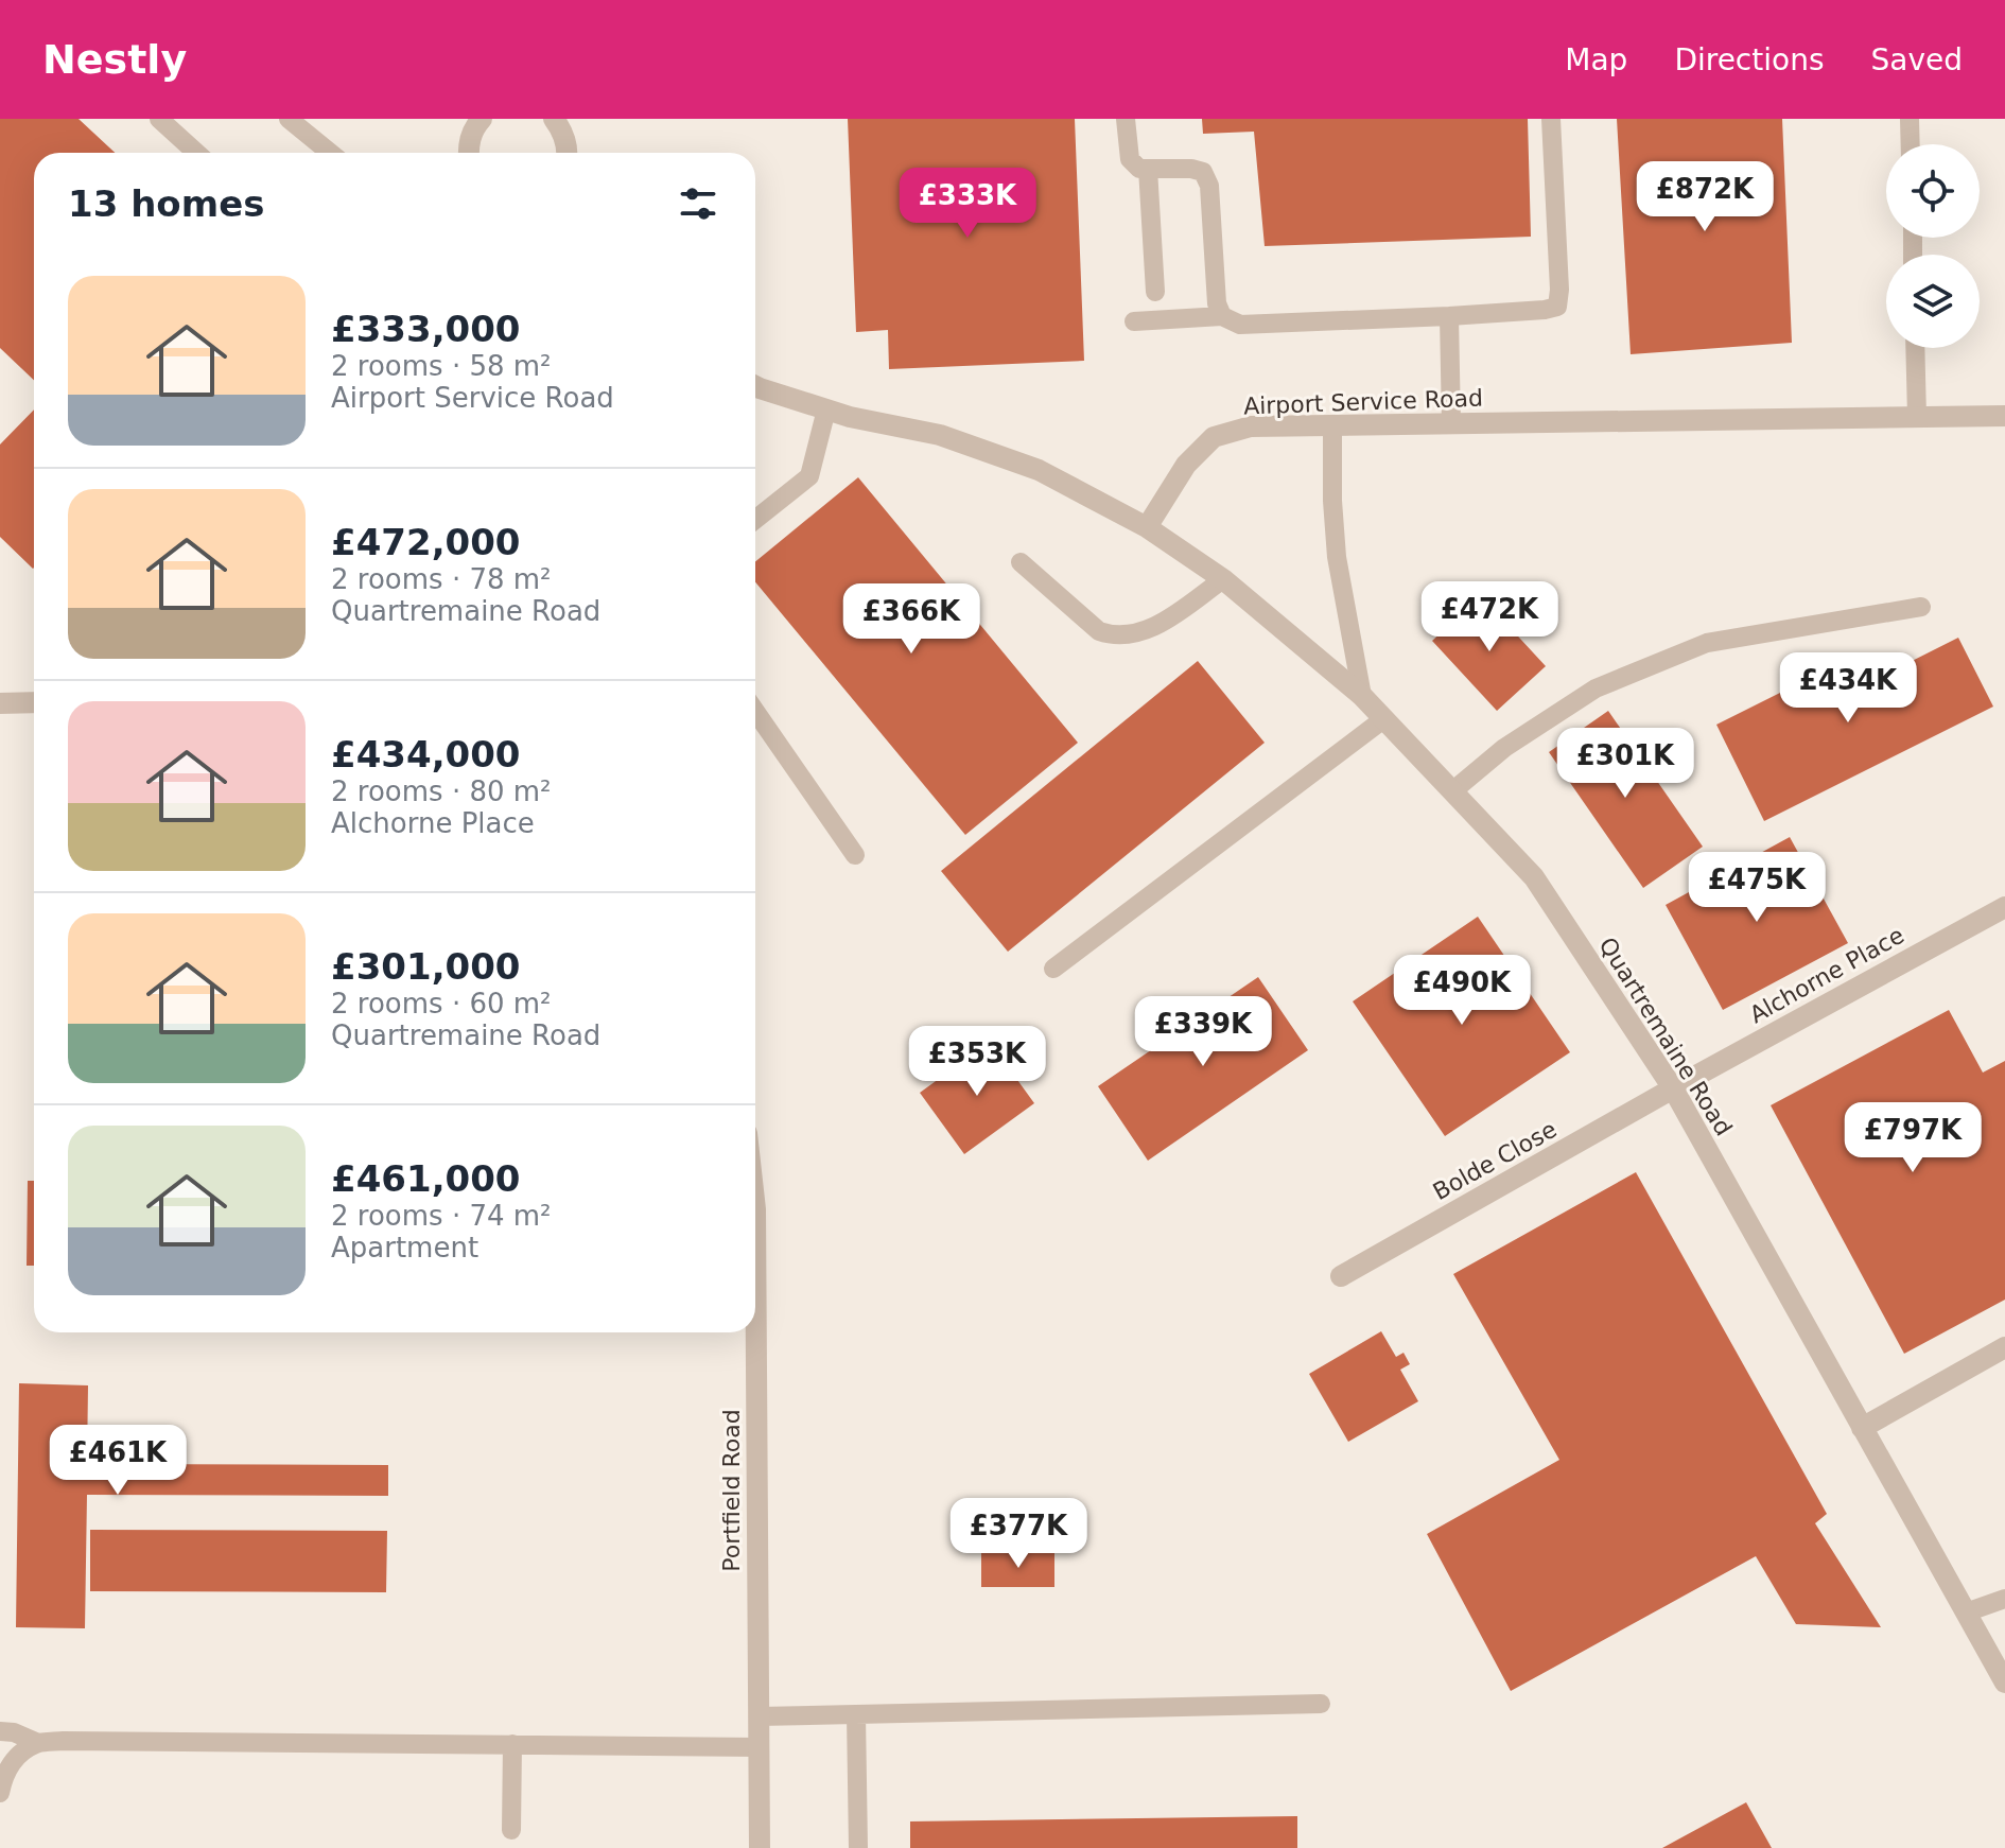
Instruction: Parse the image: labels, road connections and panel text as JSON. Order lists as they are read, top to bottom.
{
  "streets": {
    "street": [
      "Airport Service Road",
      "Alchorne Place",
      "Quartremaine Road",
      "Bolde Close",
      "Portfield Road"
    ]
  },
  "crossings": [
    ["Airport Service Road", "Quartremaine Road"],
    ["Alchorne Place", "Quartremaine Road"],
    ["Alchorne Place", "Bolde Close"],
    ["Quartremaine Road", "Bolde Close"]
  ],
  "page": {
    "header": "Nestly",
    "nav": ["Map", "Directions", "Saved"],
    "heading": "13 homes",
    "price": [
      "£872K",
      "£333K",
      "£472K",
      "£366K",
      "£434K",
      "£301K",
      "£475K",
      "£490K",
      "£339K",
      "£353K",
      "£797K",
      "£461K",
      "£377K"
    ],
    "list": [
      {
        "name": "£333,000",
        "note": "2 rooms · 58 m² · Airport Service Road"
      },
      {
        "name": "£472,000",
        "note": "2 rooms · 78 m² · Quartremaine Road"
      },
      {
        "name": "£434,000",
        "note": "2 rooms · 80 m² · Alchorne Place"
      },
      {
        "name": "£301,000",
        "note": "2 rooms · 60 m² · Quartremaine Road"
      },
      {
        "name": "£461,000",
        "note": "2 rooms · 74 m² · Apartment"
      }
    ]
  }
}
